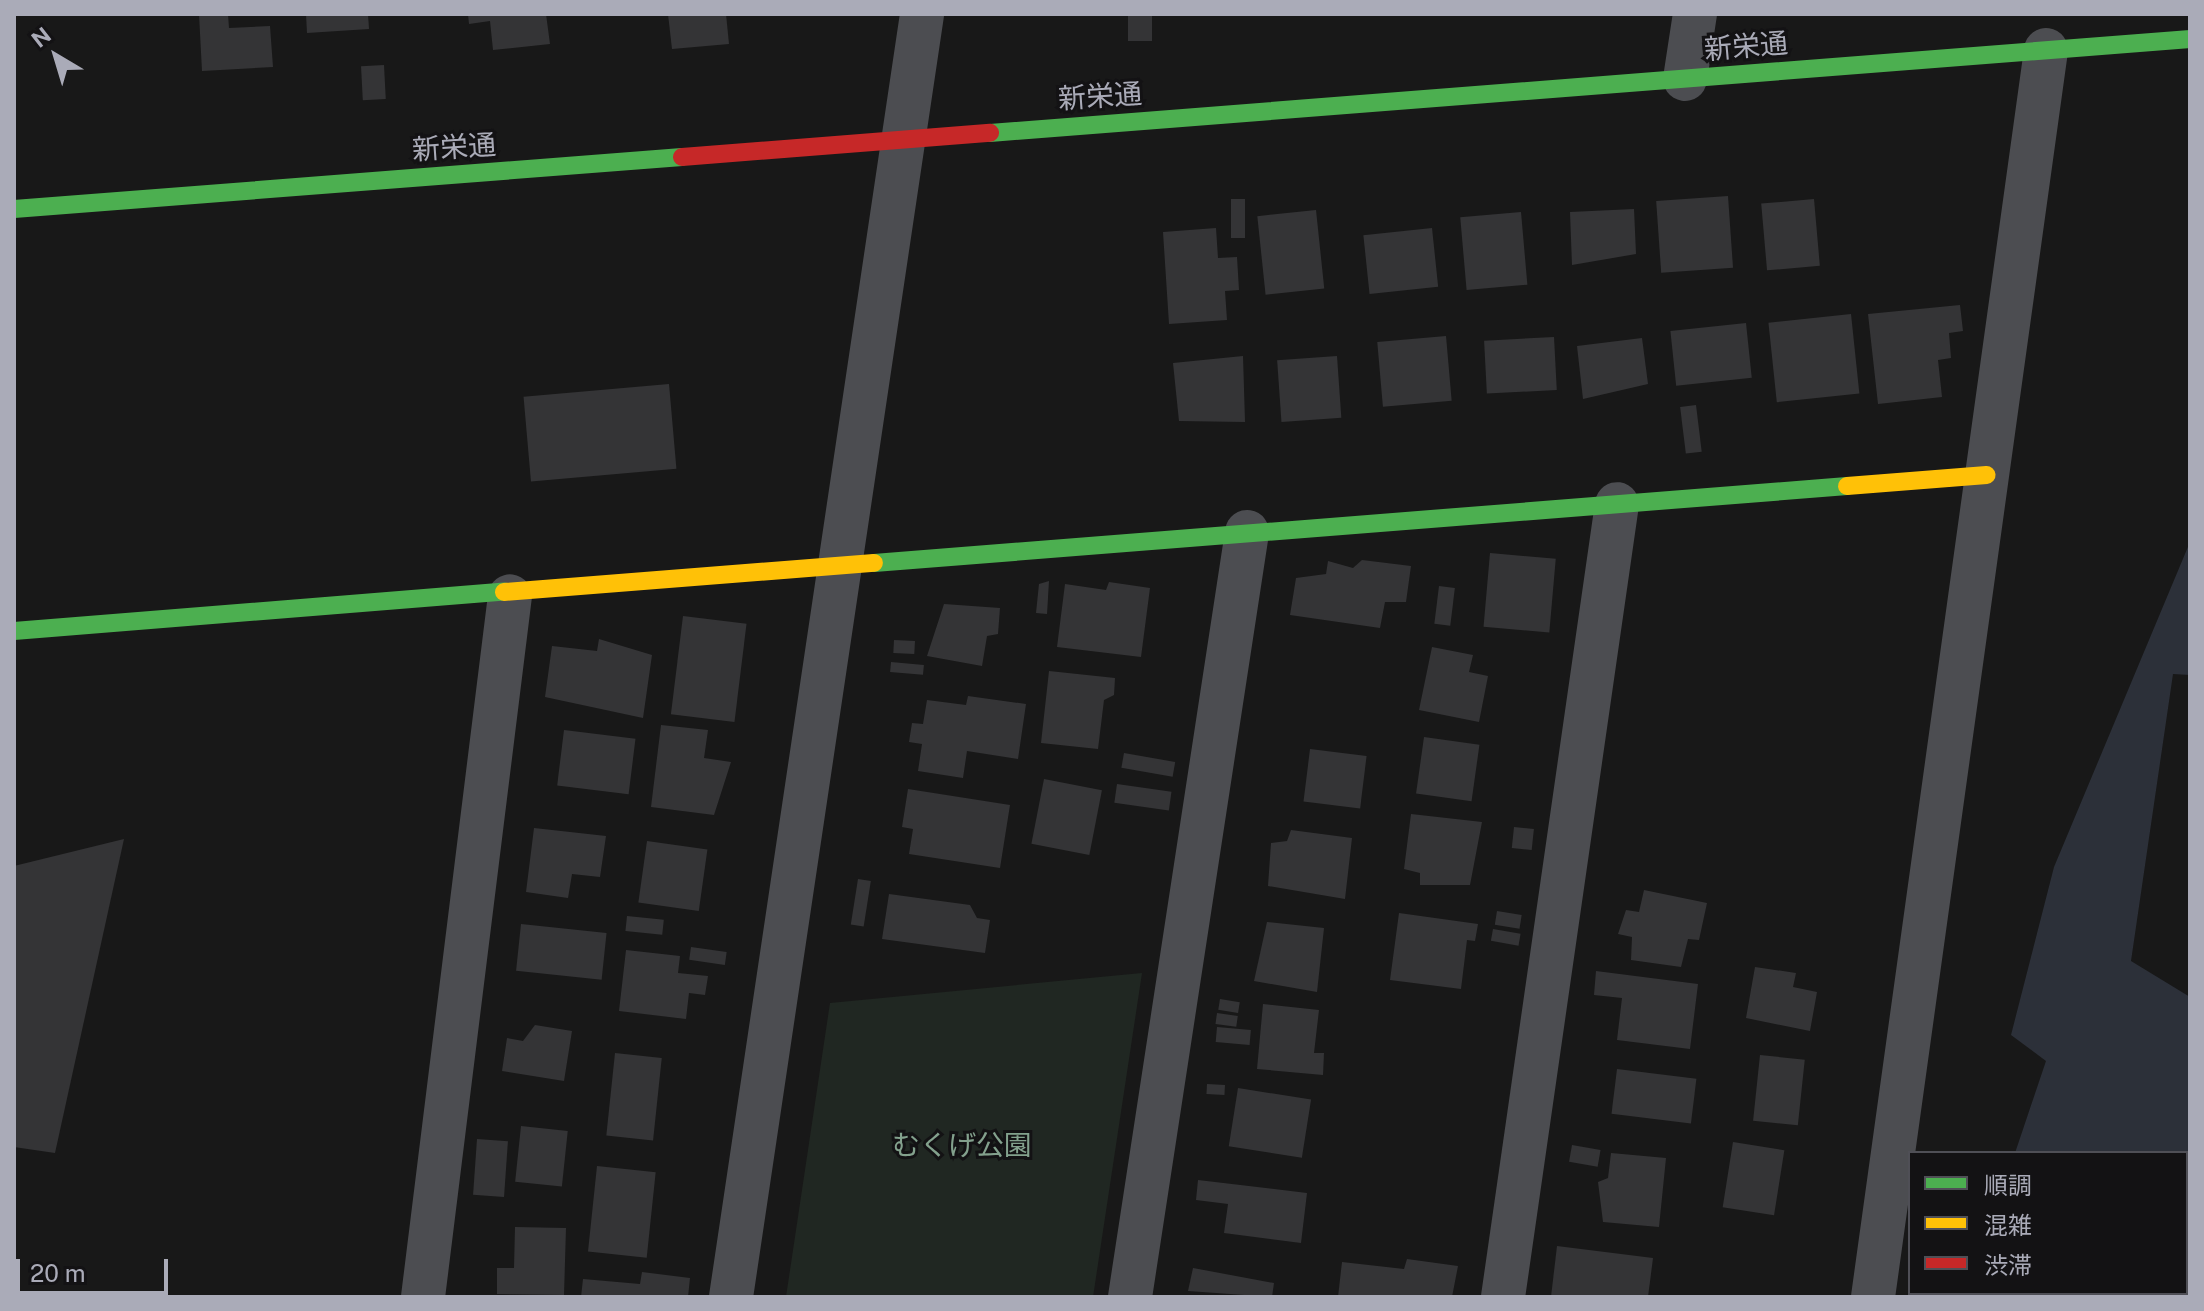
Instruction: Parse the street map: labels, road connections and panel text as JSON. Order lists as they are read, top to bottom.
{
  "streets": {
    "street": ["新栄通"]
  },
  "parks": ["むくげ公園"],
  "legend": ["順調", "混雑", "渋滞"],
  "scale_bar": "20 m",
  "north": "top left"
}
